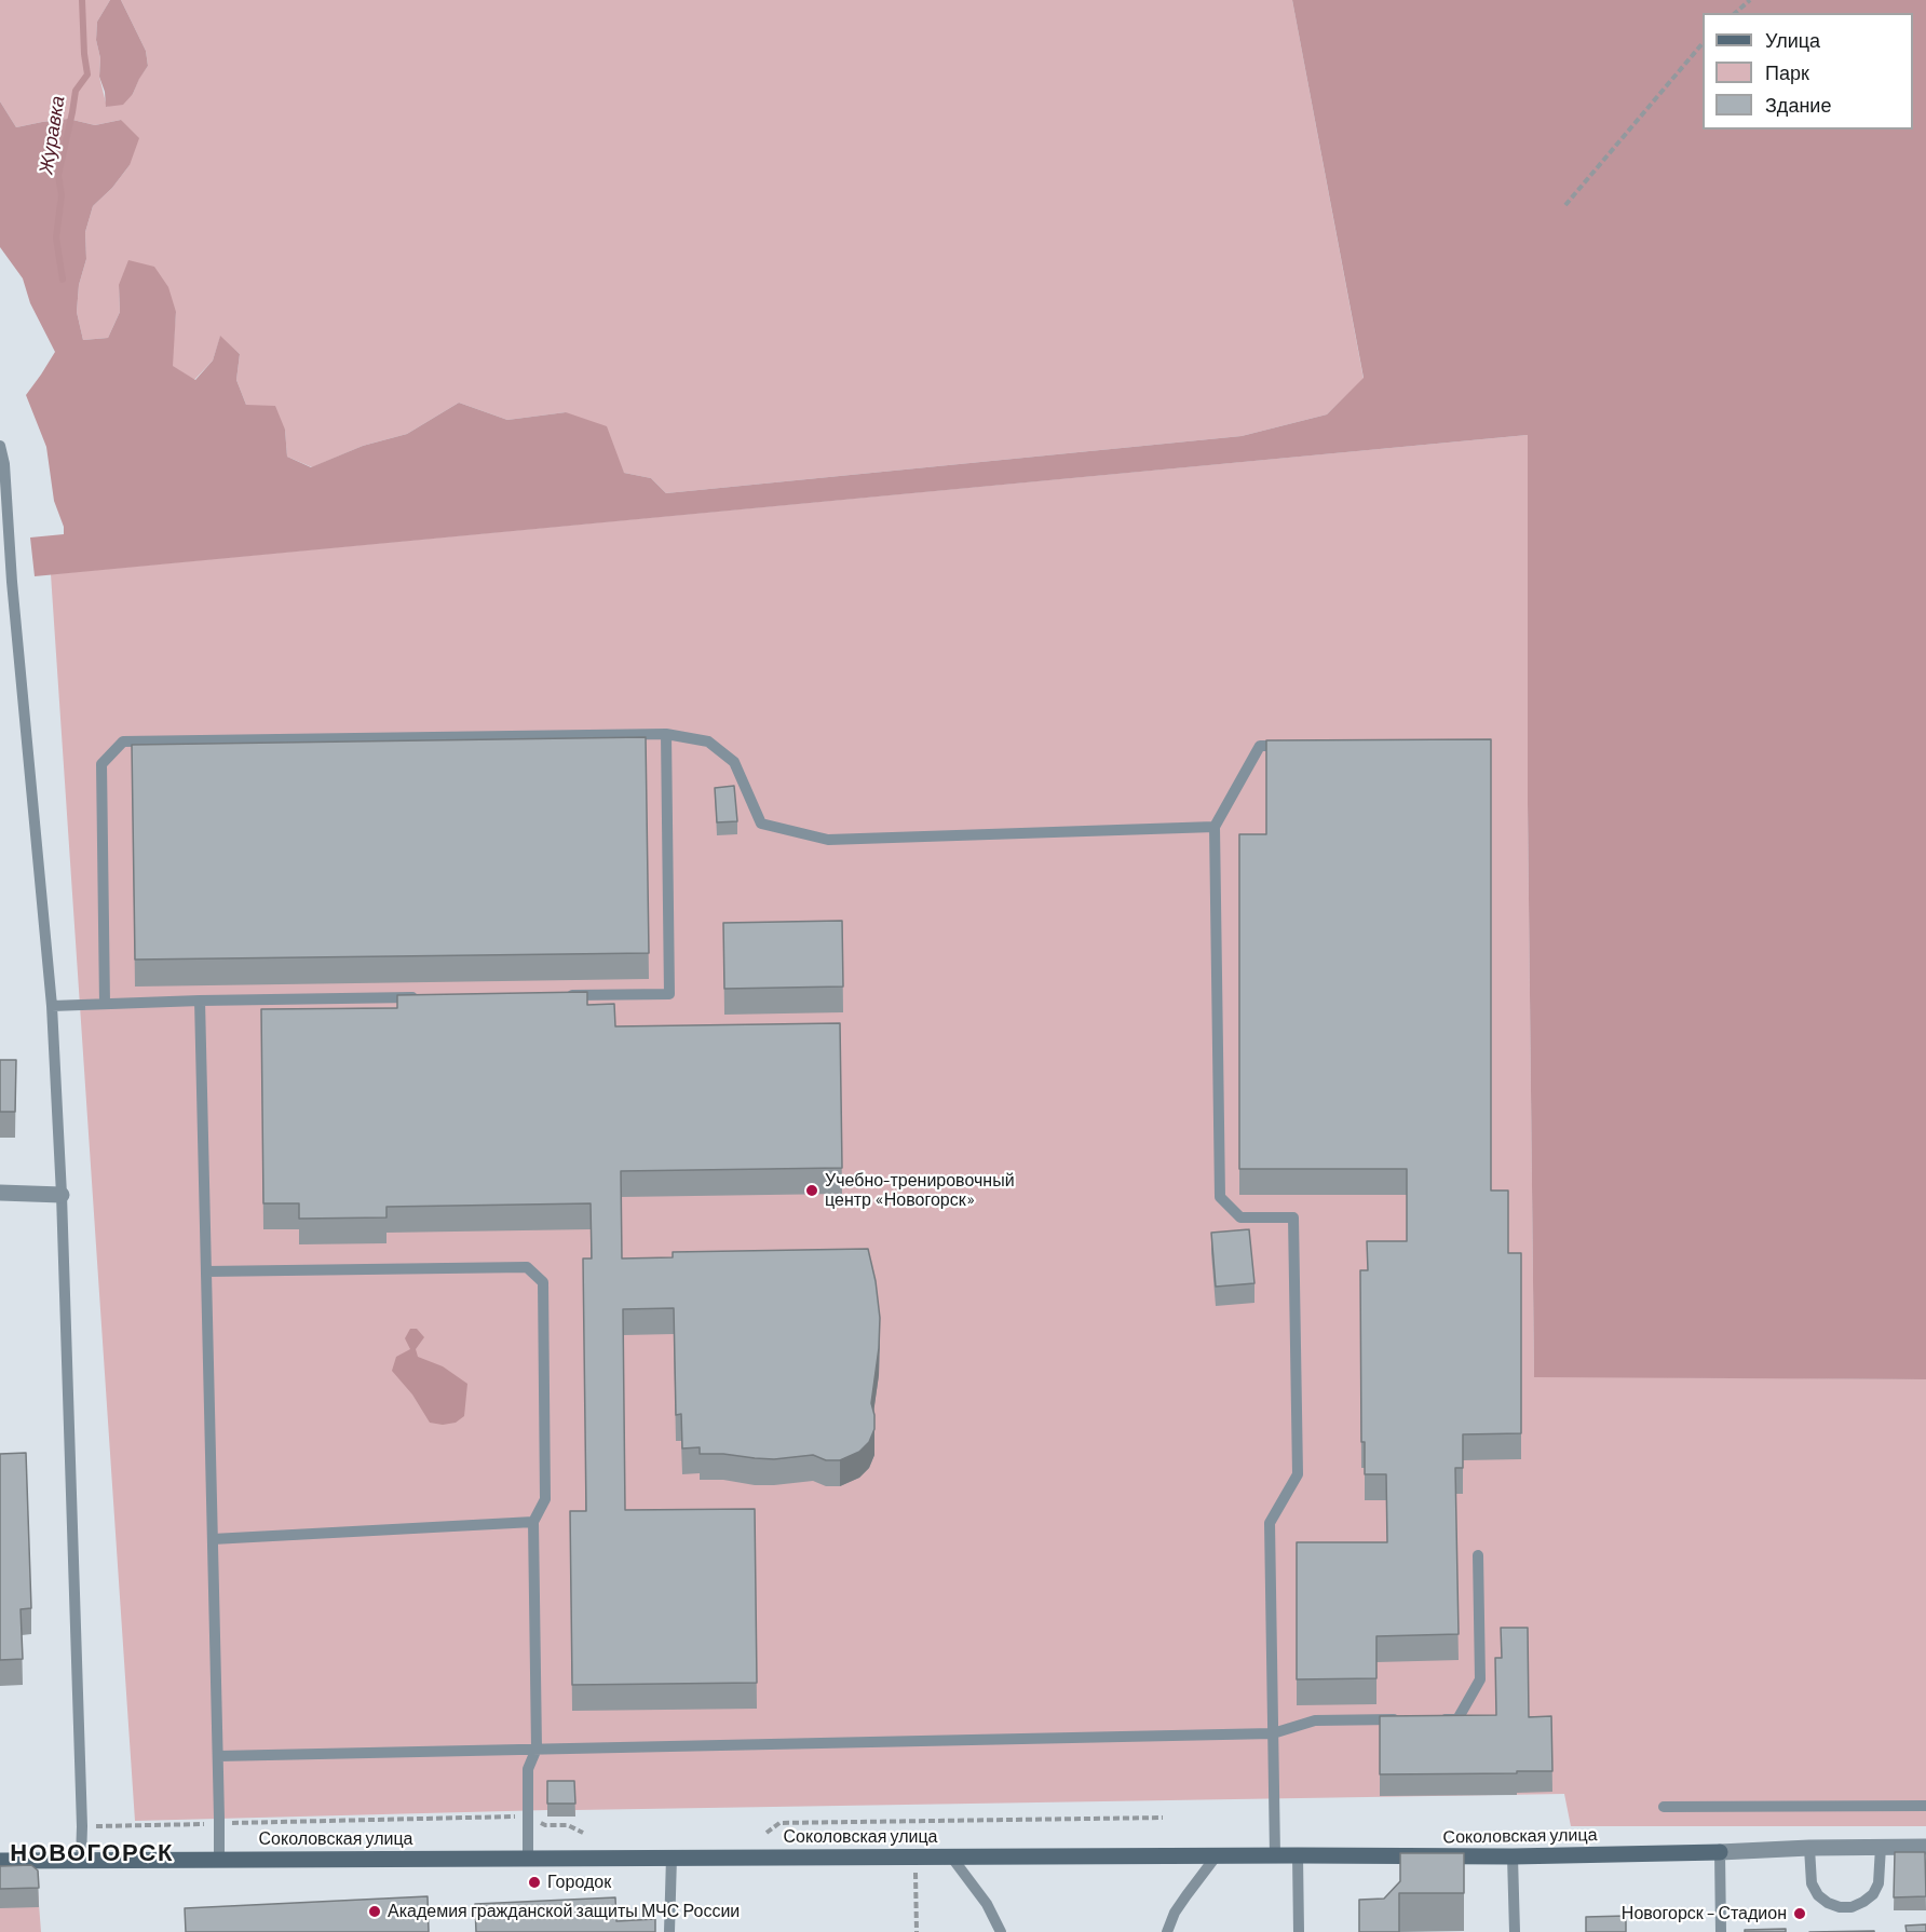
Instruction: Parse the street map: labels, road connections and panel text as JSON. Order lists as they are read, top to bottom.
{
  "streets": {
    "street": ["Соколовская улица"]
  },
  "districts": ["НОВОГОРСК"],
  "water": ["Журавка"],
  "places": [
    "Учебно-тренировочный центр «Новогорск»",
    "Городок",
    "Академия гражданской защиты МЧС России",
    "Новогорск – Стадион"
  ],
  "legend": ["Улица", "Парк", "Здание"]
}
